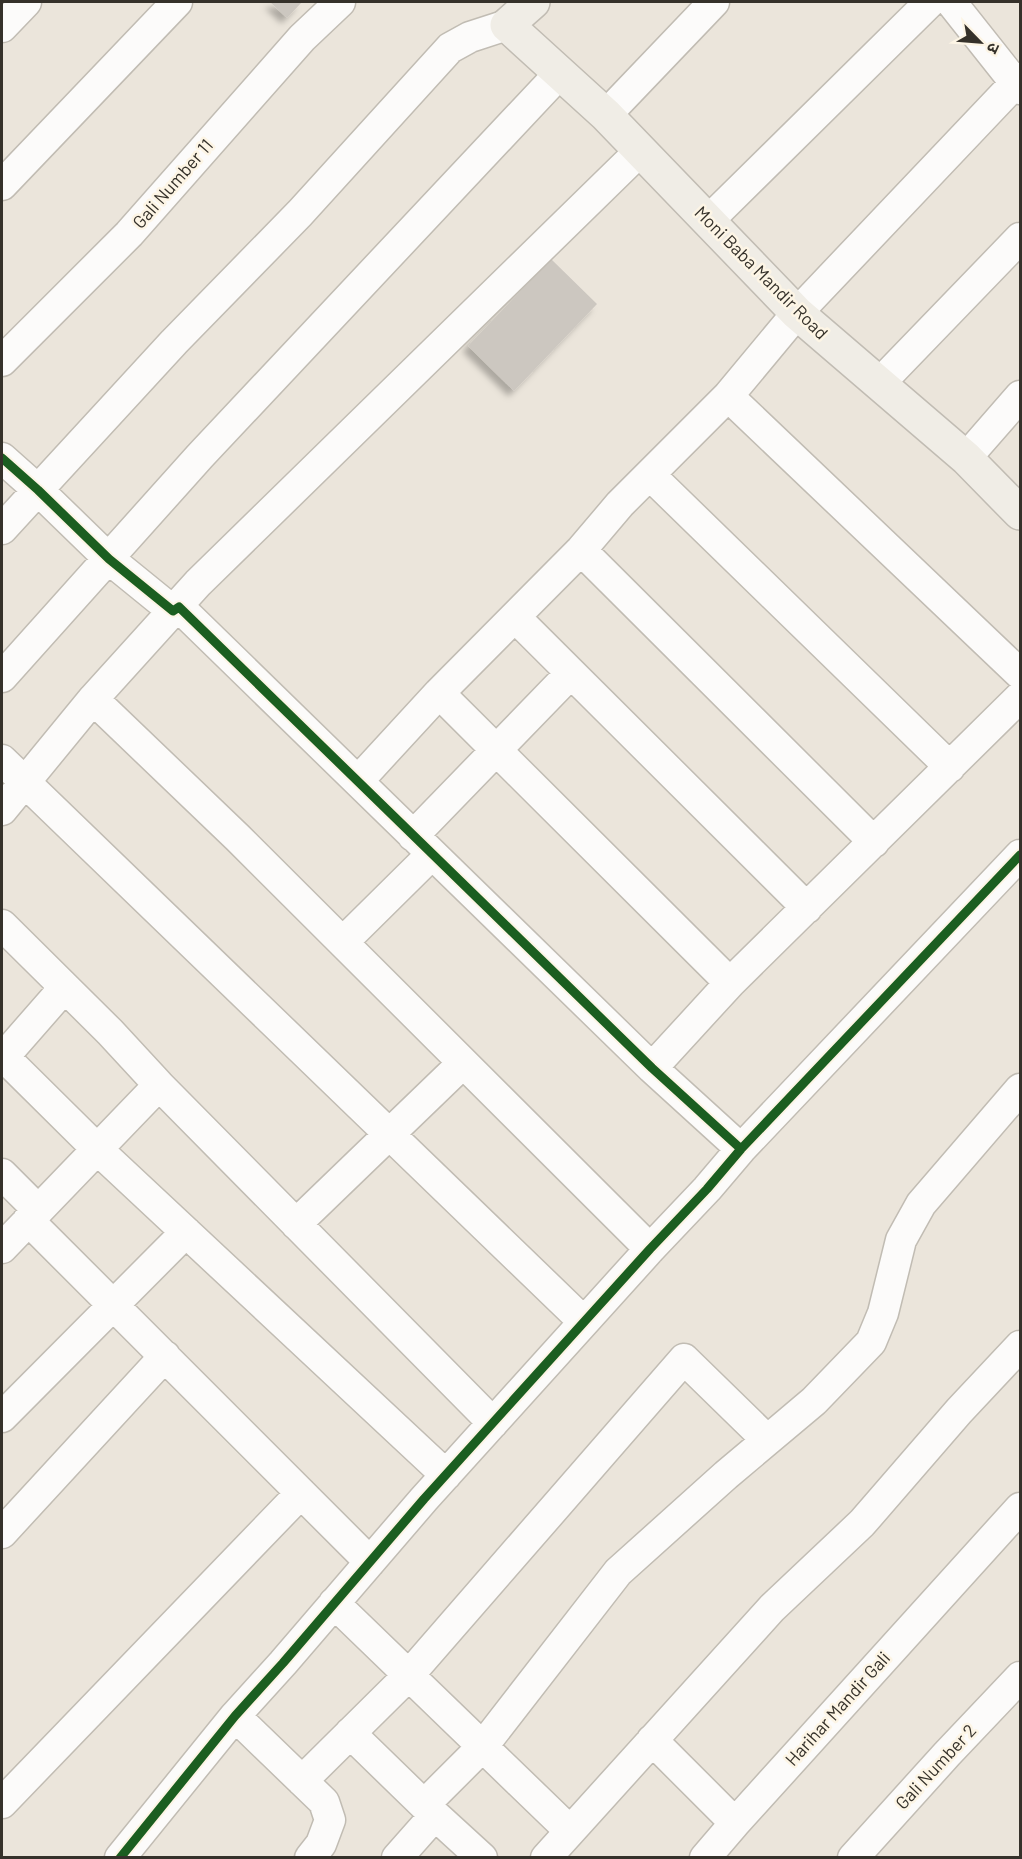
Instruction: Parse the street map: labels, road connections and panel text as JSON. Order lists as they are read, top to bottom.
{
  "streets": {
    "street": [
      "Gali Number 11",
      "Moni Baba Mandir Road",
      "Harihar Mandir Gali",
      "Gali Number 2"
    ]
  },
  "north": "bottom right"
}
